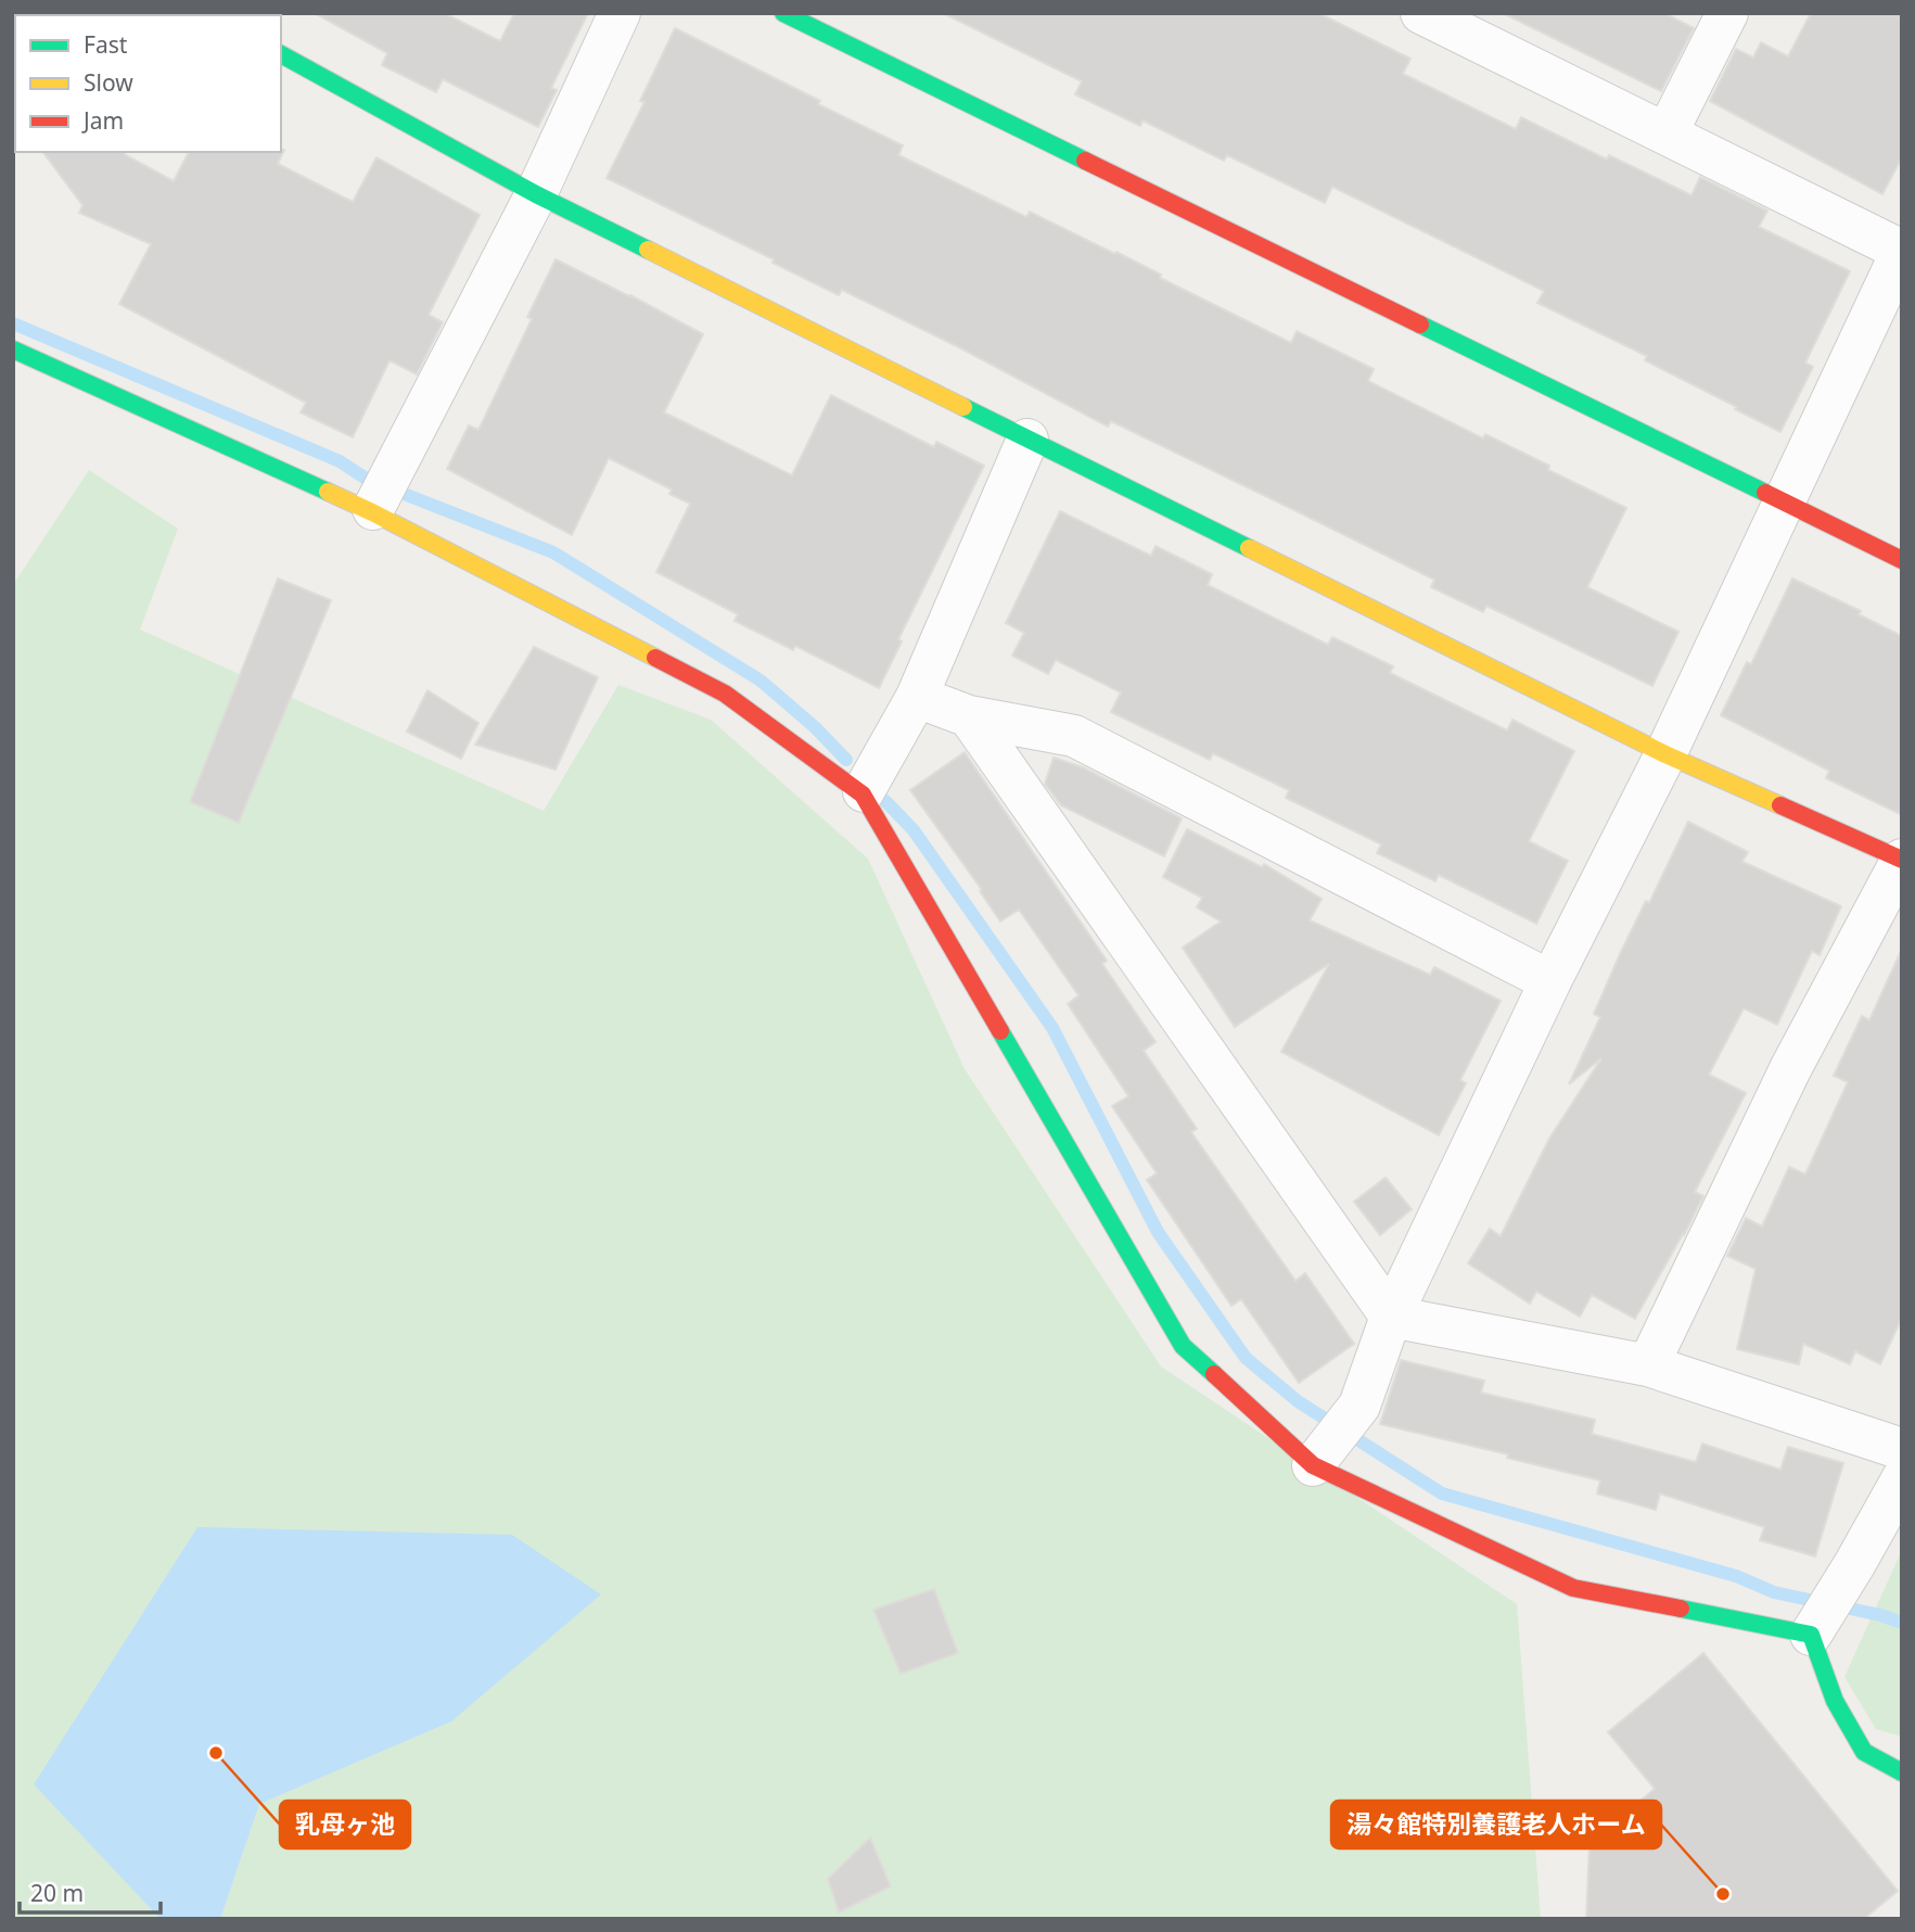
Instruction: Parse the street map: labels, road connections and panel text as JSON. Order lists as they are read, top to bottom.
{
  "places": ["乳母ヶ池", "湯々館特別養護老人ホーム"],
  "legend": ["Fast", "Slow", "Jam"],
  "scale_bar": "20 m"
}
